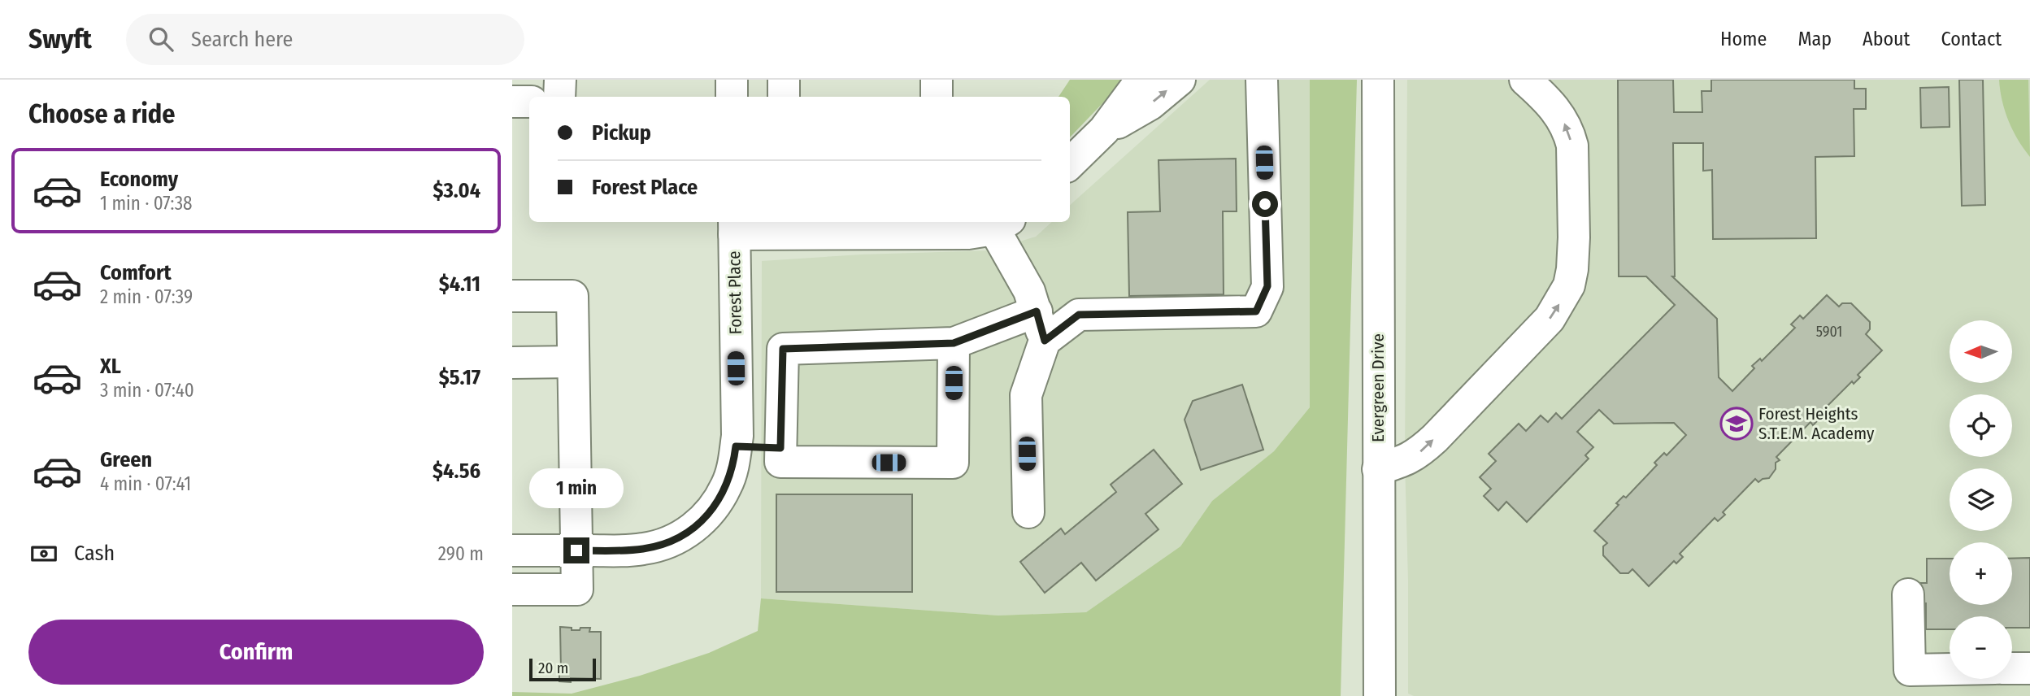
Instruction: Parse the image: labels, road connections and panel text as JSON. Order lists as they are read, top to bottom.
{
  "streets": {
    "street": ["Forest Place", "Evergreen Drive"]
  },
  "places": {
    "school or university": ["Forest Heights S.T.E.M. Academy"]
  },
  "house_numbers": ["5901"],
  "scale_bar": "20 m",
  "north": "left",
  "page": {
    "header": "Swyft",
    "search": "Search here",
    "nav": [
      "Home",
      "Map",
      "About",
      "Contact"
    ],
    "heading": "Choose a ride",
    "banner": ["Pickup", "Forest Place"],
    "list": [
      {
        "name": "Economy",
        "note": "1 min · 07:38",
        "value": "$3.04"
      },
      {
        "name": "Comfort",
        "note": "2 min · 07:39",
        "value": "$4.11"
      },
      {
        "name": "XL",
        "note": "3 min · 07:40",
        "value": "$5.17"
      },
      {
        "name": "Green",
        "note": "4 min · 07:41",
        "value": "$4.56"
      }
    ],
    "map_buttons": ["+", "−"],
    "bubble": "1 min",
    "pay": ["Cash", "290 m"],
    "buttons": "Confirm",
    "scale": "20 m"
  }
}
